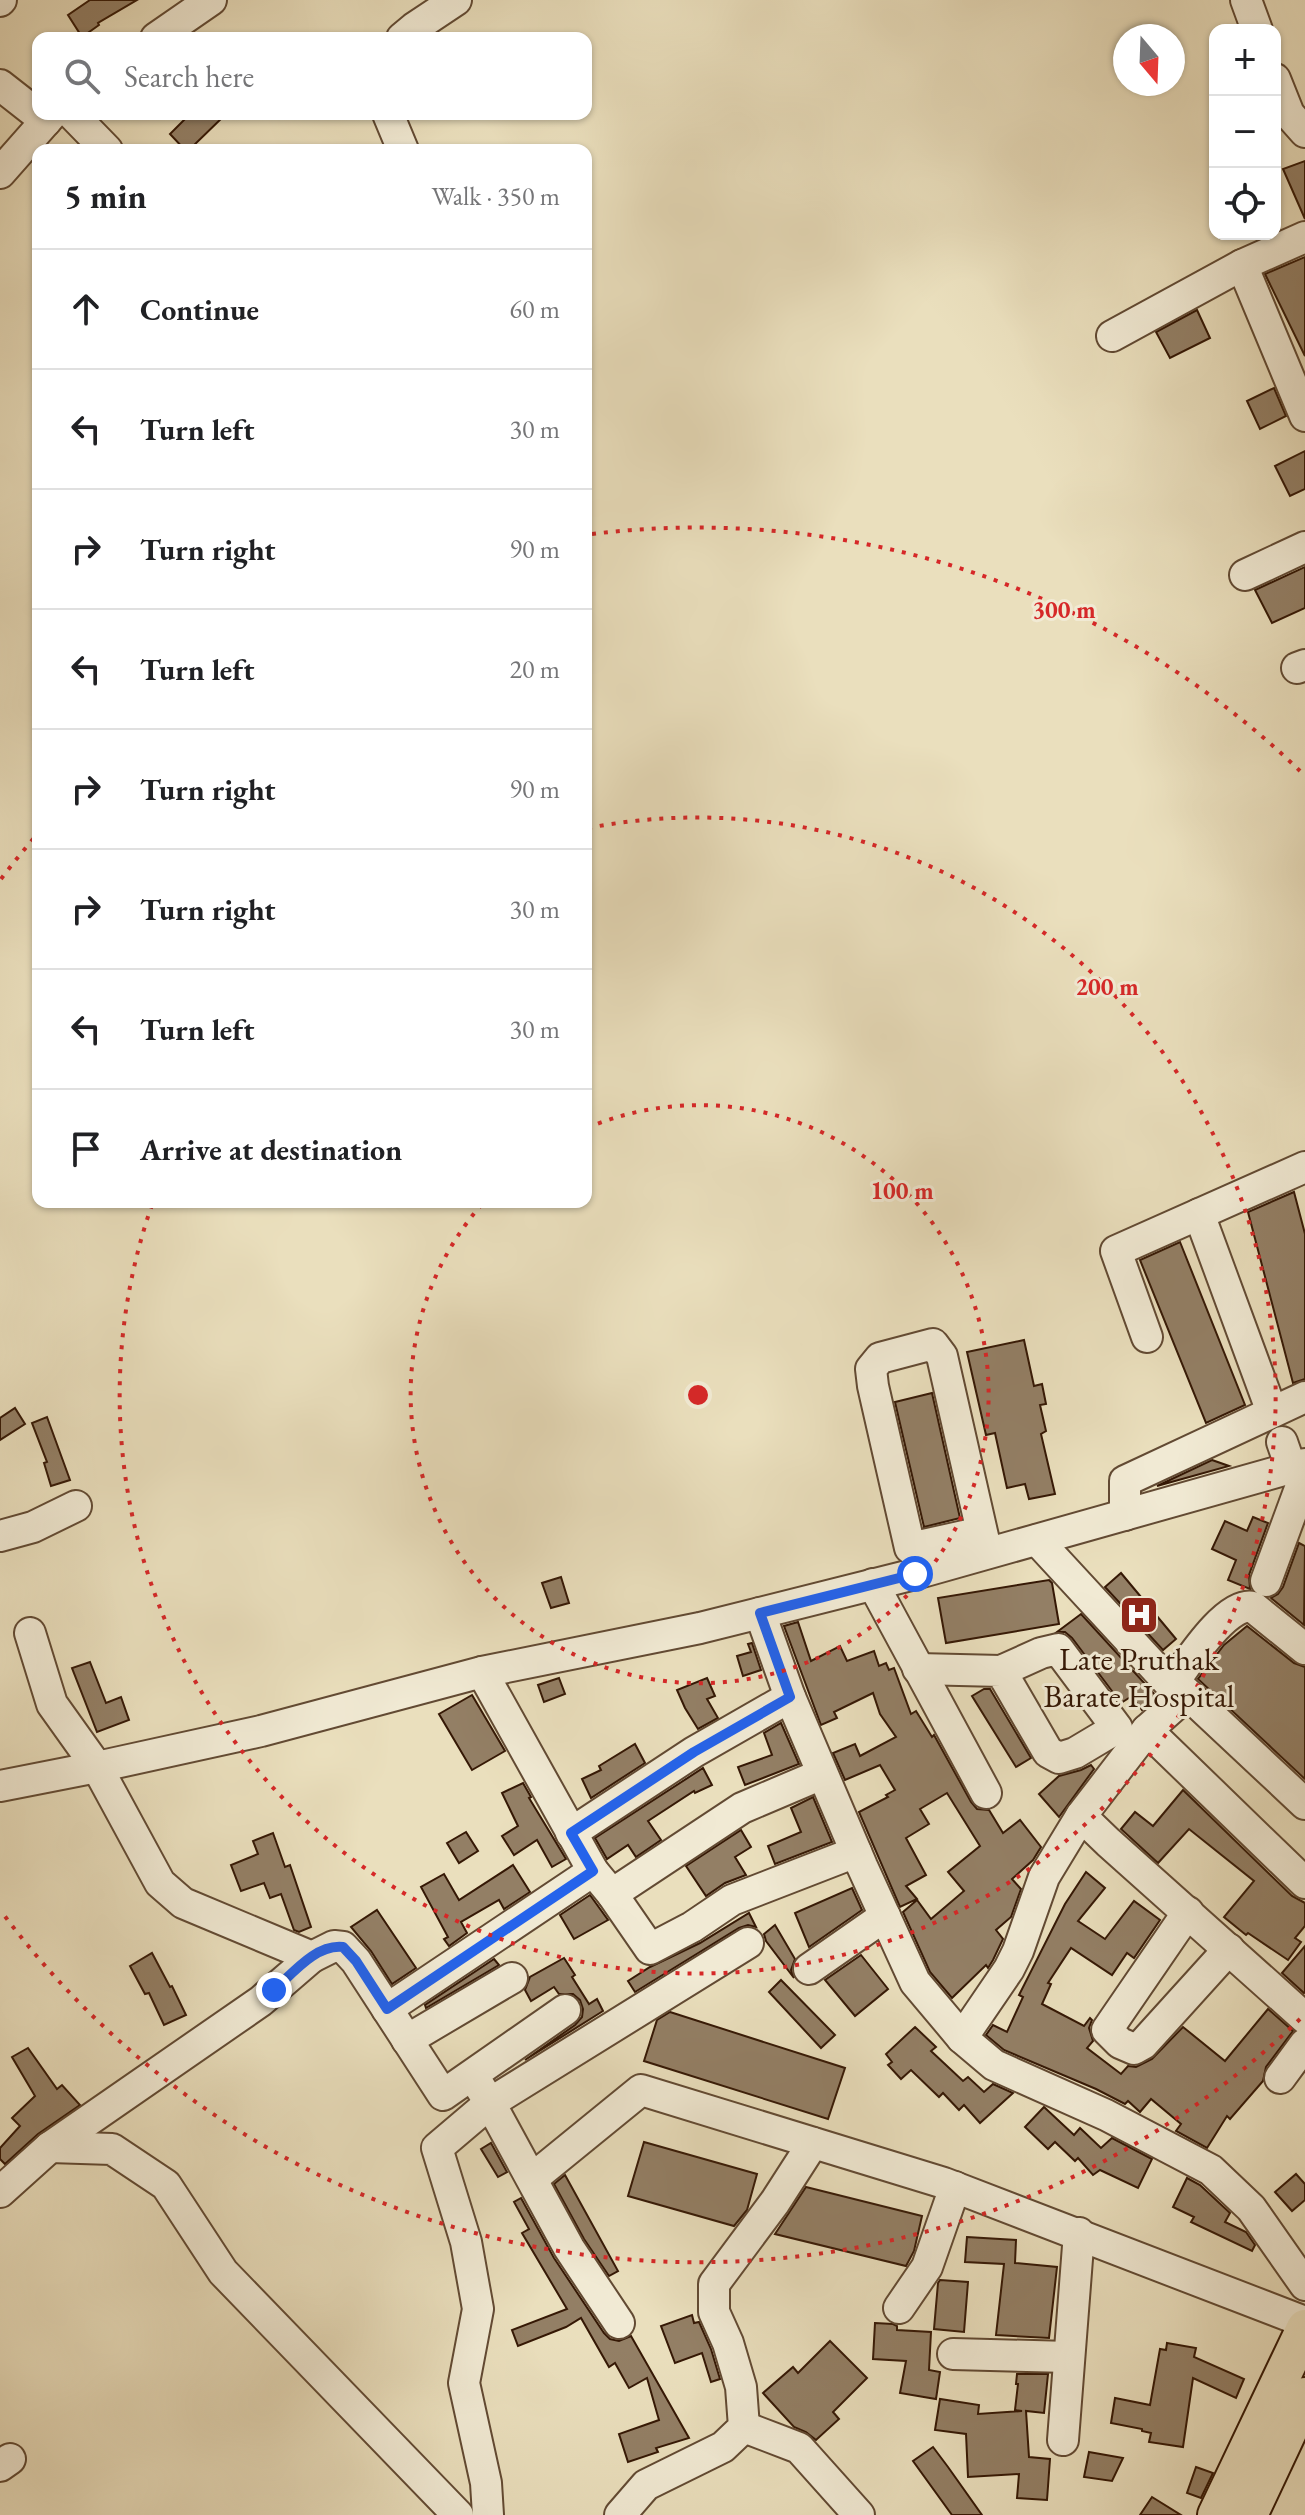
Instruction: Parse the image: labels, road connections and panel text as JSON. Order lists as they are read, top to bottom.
{
  "places": {
    "hospital": ["Late Pruthak Barate Hospital"]
  },
  "north": "bottom",
  "page": {
    "map_buttons": ["+", "−"],
    "search": "Search here",
    "heading": ["5 min", "Walk · 350 m"],
    "list": [
      ["Continue", "60 m"],
      ["Turn left", "30 m"],
      ["Turn right", "90 m"],
      ["Turn left", "20 m"],
      ["Turn right", "90 m"],
      ["Turn right", "30 m"],
      ["Turn left", "30 m"],
      "Arrive at destination"
    ]
  },
  "rings": ["300 m", "200 m", "100 m"]
}
